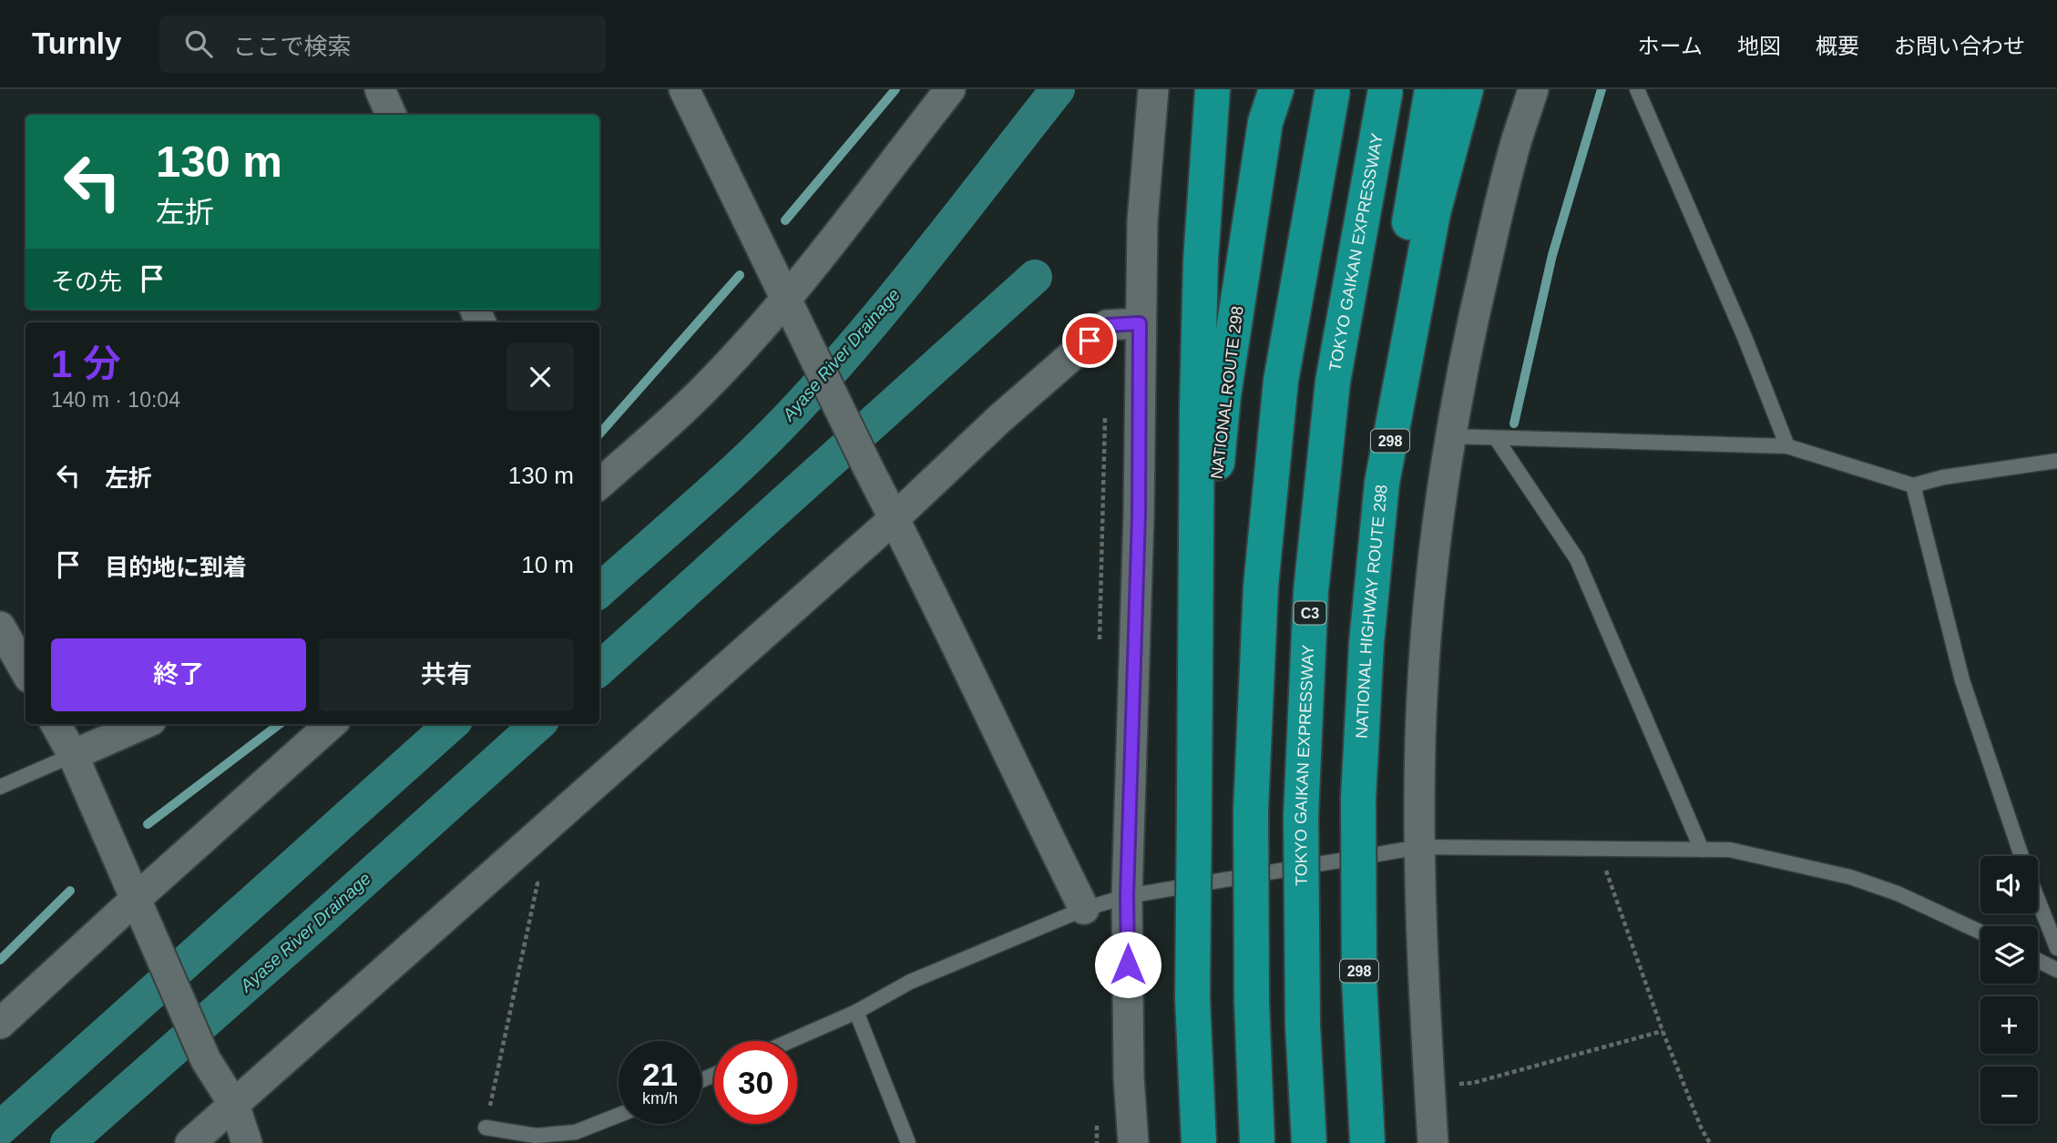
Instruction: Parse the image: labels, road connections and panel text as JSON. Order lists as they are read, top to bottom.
{
  "streets": {
    "highway": [
      "TOKYO GAIKAN EXPRESSWAY",
      "NATIONAL ROUTE 298",
      "298",
      "NATIONAL HIGHWAY ROUTE 298",
      "C3"
    ]
  },
  "crossings": [
    ["298", "NATIONAL HIGHWAY ROUTE 298"]
  ],
  "water": ["Ayase River Drainage"],
  "page": {
    "header": "Turnly",
    "search": "ここで検索",
    "nav": [
      "ホーム",
      "地図",
      "概要",
      "お問い合わせ"
    ],
    "turn": ["130 m", "左折"],
    "then": "その先",
    "heading": ["1 分", "140 m · 10:04"],
    "list": [
      {
        "name": "左折",
        "value": "130 m"
      },
      {
        "name": "目的地に到着",
        "value": "10 m"
      }
    ],
    "buttons": ["終了", "共有"],
    "map_buttons": ["+", "−"],
    "speed": "21 km/h",
    "limit": "30"
  }
}
